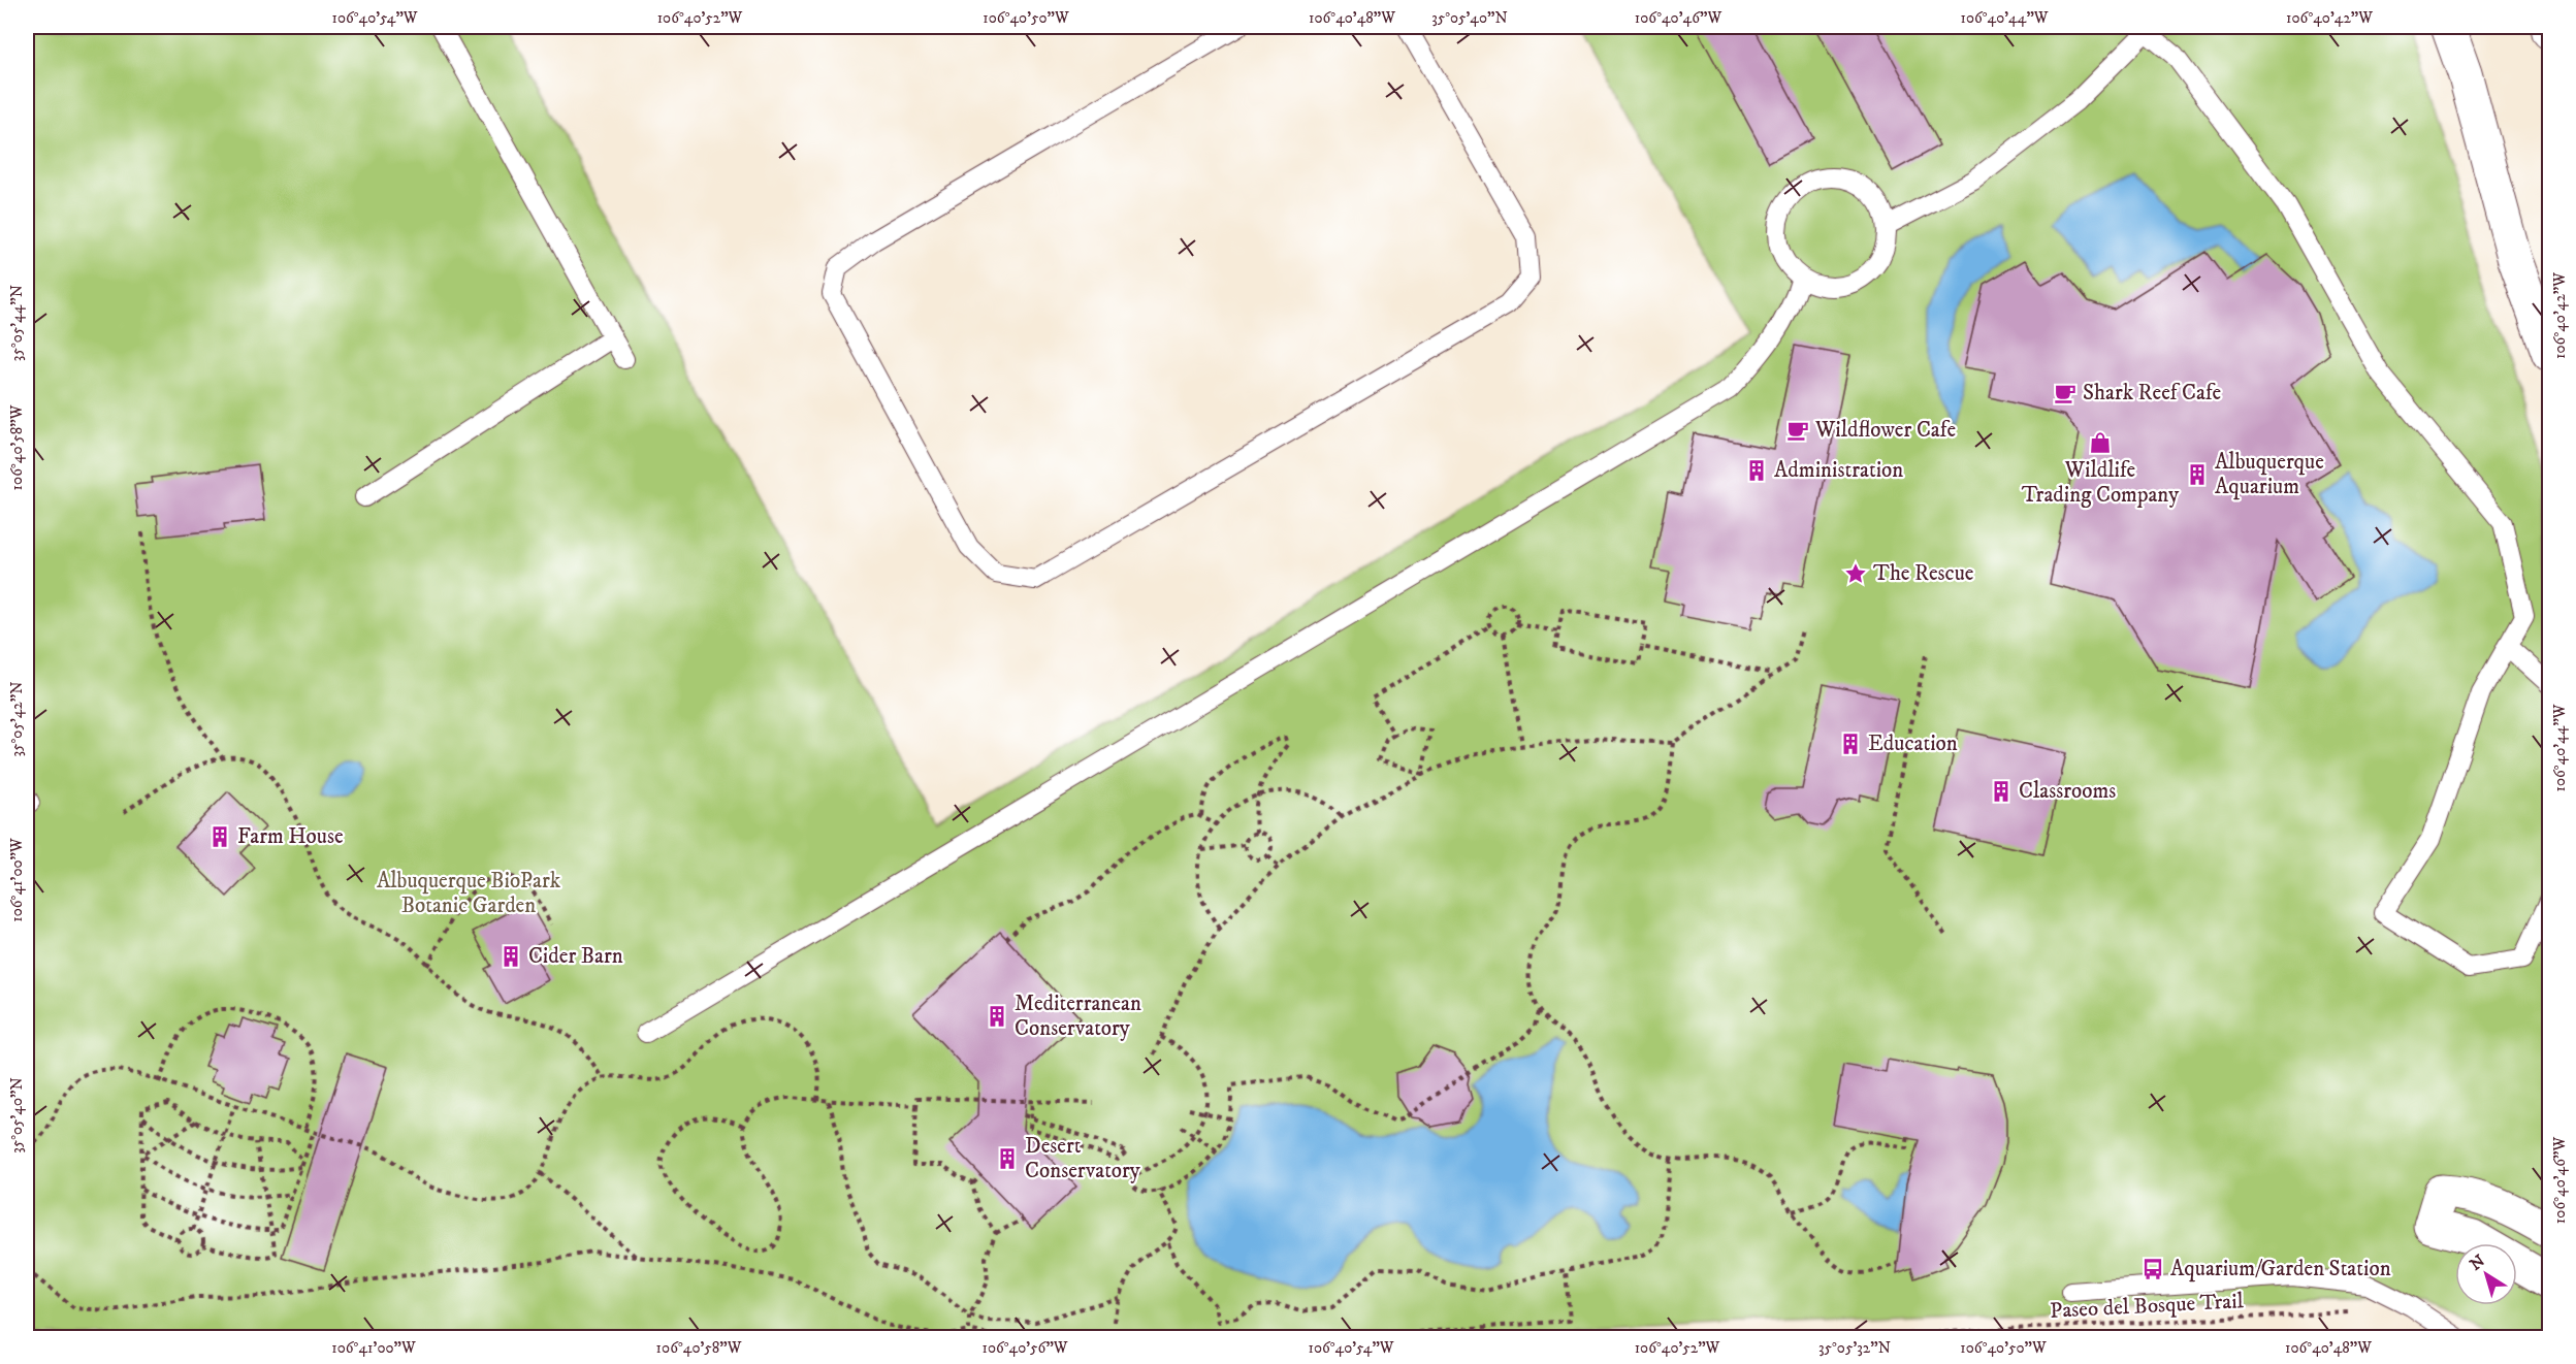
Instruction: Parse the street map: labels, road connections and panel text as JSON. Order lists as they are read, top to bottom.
{
  "streets": {
    "path": ["Paseo del Bosque Trail"]
  },
  "parks": ["Albuquerque BioPark Botanic Garden"],
  "places": {
    "cafe": ["Shark Reef Cafe", "Wildflower Cafe"],
    "shop": ["Wildlife Trading Company"],
    "building": [
      "Administration",
      "Albuquerque Aquarium",
      "Education",
      "Classrooms",
      "Farm House",
      "Cider Barn",
      "Mediterranean Conservatory",
      "Desert Conservatory"
    ],
    "place": ["The Rescue"],
    "bus stop": ["Aquarium/Garden Station"]
  },
  "north": "top left",
  "coordinates": [
    "106°40'54\"W",
    "106°40'52\"W",
    "106°40'50\"W",
    "106°40'48\"W",
    "35°05'40\"N",
    "106°40'46\"W",
    "106°40'44\"W",
    "106°40'42\"W",
    "35°05'44\"N",
    "106°40'58\"W",
    "35°05'42\"N",
    "106°41'00\"W",
    "106°40'56\"W",
    "35°05'32\"N"
  ]
}
